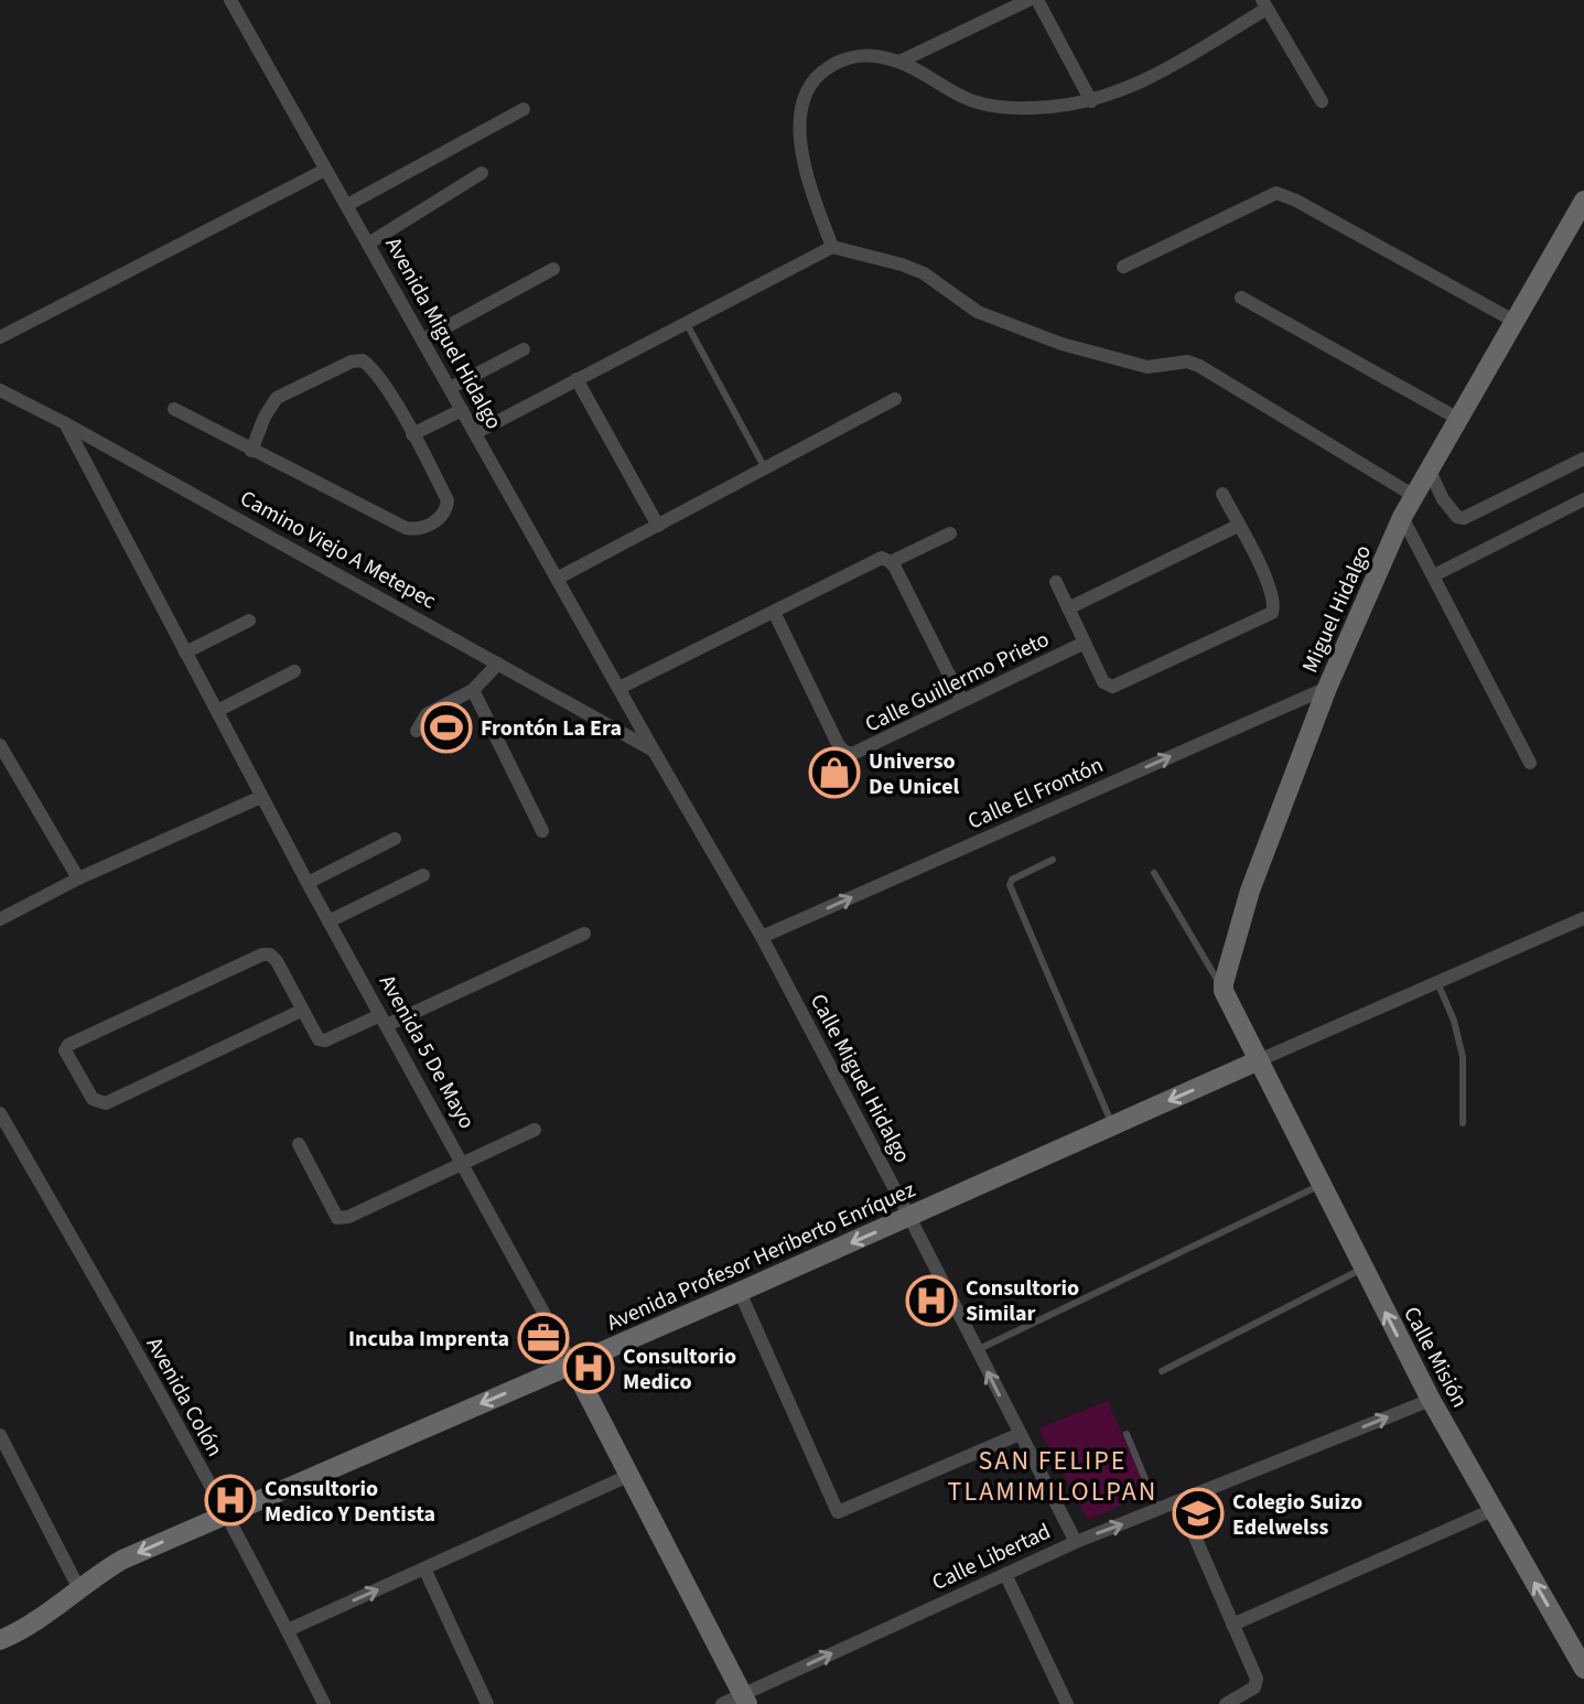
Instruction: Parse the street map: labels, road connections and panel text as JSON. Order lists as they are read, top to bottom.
{
  "streets": {
    "main road": [
      "Miguel Hidalgo",
      "Avenida 5 De Mayo",
      "Avenida Profesor Heriberto Enríquez",
      "Calle Misión"
    ],
    "street": [
      "Avenida Miguel Hidalgo",
      "Camino Viejo A Metepec",
      "Calle Guillermo Prieto",
      "Calle El Frontón",
      "Calle Miguel Hidalgo",
      "Avenida Colón",
      "Calle Libertad"
    ]
  },
  "crossings": [
    ["Avenida Miguel Hidalgo", "Calle Miguel Hidalgo"],
    ["Camino Viejo A Metepec", "Avenida 5 De Mayo"],
    ["Camino Viejo A Metepec", "Calle Miguel Hidalgo"],
    ["Miguel Hidalgo", "Calle El Frontón"],
    ["Calle El Frontón", "Calle Miguel Hidalgo"],
    ["Avenida 5 De Mayo", "Avenida Profesor Heriberto Enríquez"],
    ["Avenida 5 De Mayo", "Calle Libertad"],
    ["Calle Miguel Hidalgo", "Avenida Profesor Heriberto Enríquez"],
    ["Calle Miguel Hidalgo", "Calle Libertad"],
    ["Avenida Profesor Heriberto Enríquez", "Calle Misión"],
    ["Avenida Profesor Heriberto Enríquez", "Avenida Colón"],
    ["Calle Misión", "Calle Libertad"]
  ],
  "one_way": [
    "Calle El Frontón",
    "Avenida Profesor Heriberto Enríquez",
    "Calle Misión",
    "Calle Libertad"
  ],
  "districts": ["SAN FELIPE TLAMIMILOLPAN"],
  "places": {
    "sports": ["Frontón La Era"],
    "shop": ["Universo De Unicel"],
    "hospital": ["Consultorio Similar", "Consultorio Medico", "Consultorio Medico Y Dentista"],
    "office": ["Incuba Imprenta"],
    "school or university": ["Colegio Suizo Edelwelss"]
  }
}
